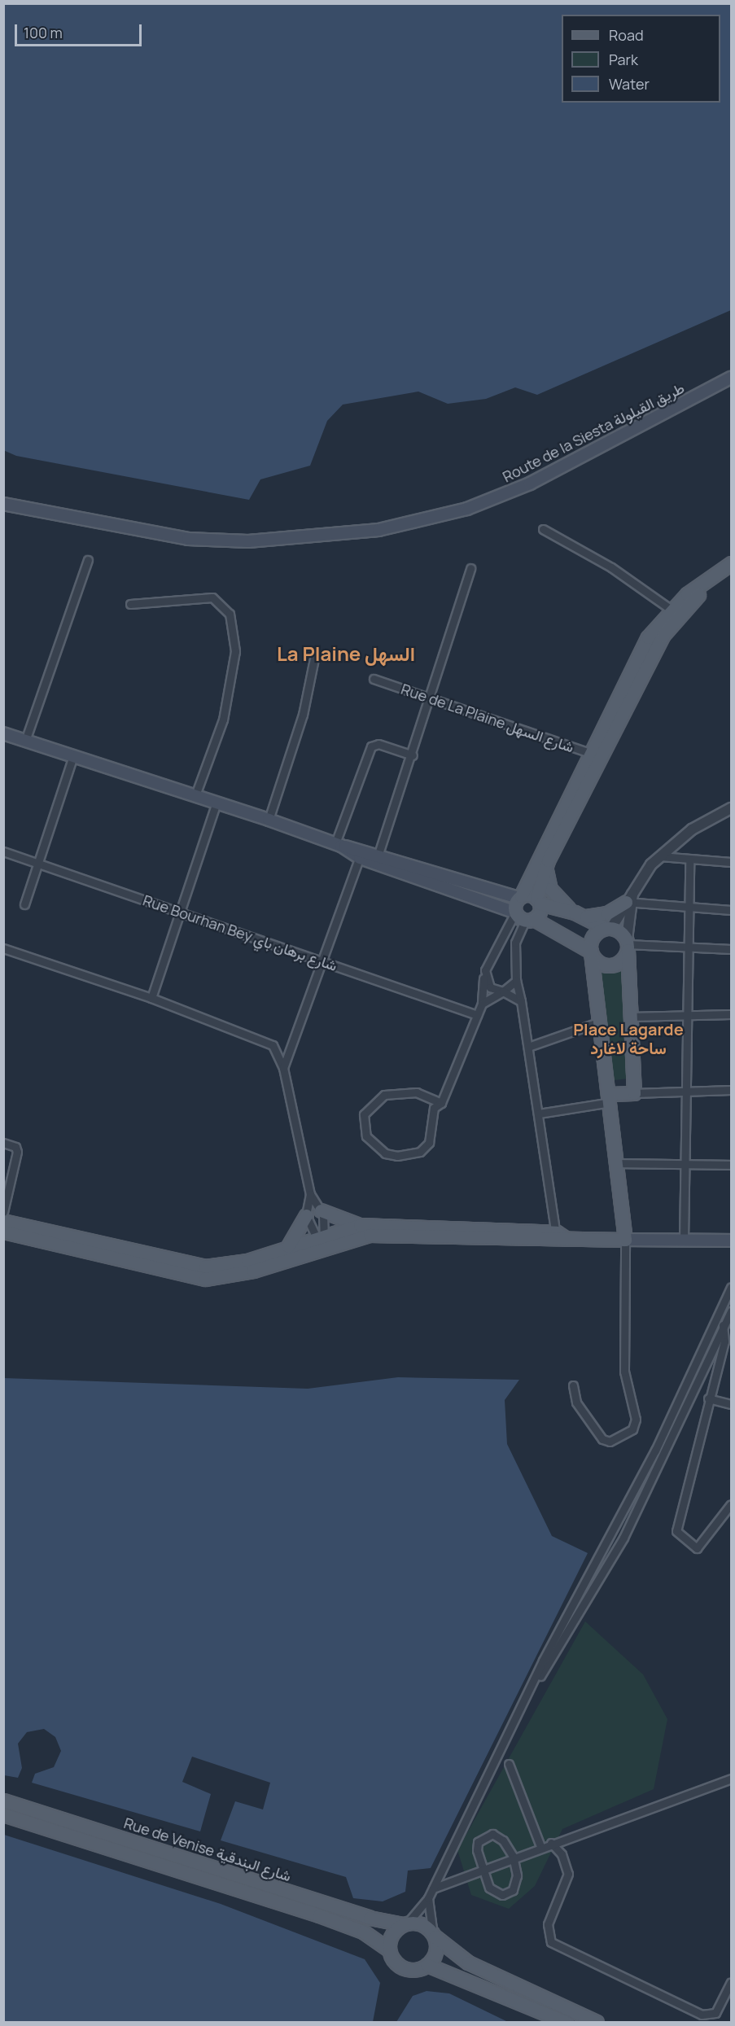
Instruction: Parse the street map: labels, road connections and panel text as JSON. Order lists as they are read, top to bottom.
{
  "streets": {
    "main road": ["Route de la Siesta طريق القيلولة", "Rue de Venise شارع البندقية"],
    "street": ["Rue de La Plaine شارع السهل", "Rue Bourhan Bey شارع برهان باي"]
  },
  "districts": ["La Plaine السهل", "Place Lagarde ساحة لاغارد"],
  "legend": ["Road", "Park", "Water"],
  "scale_bar": "100 m"
}
